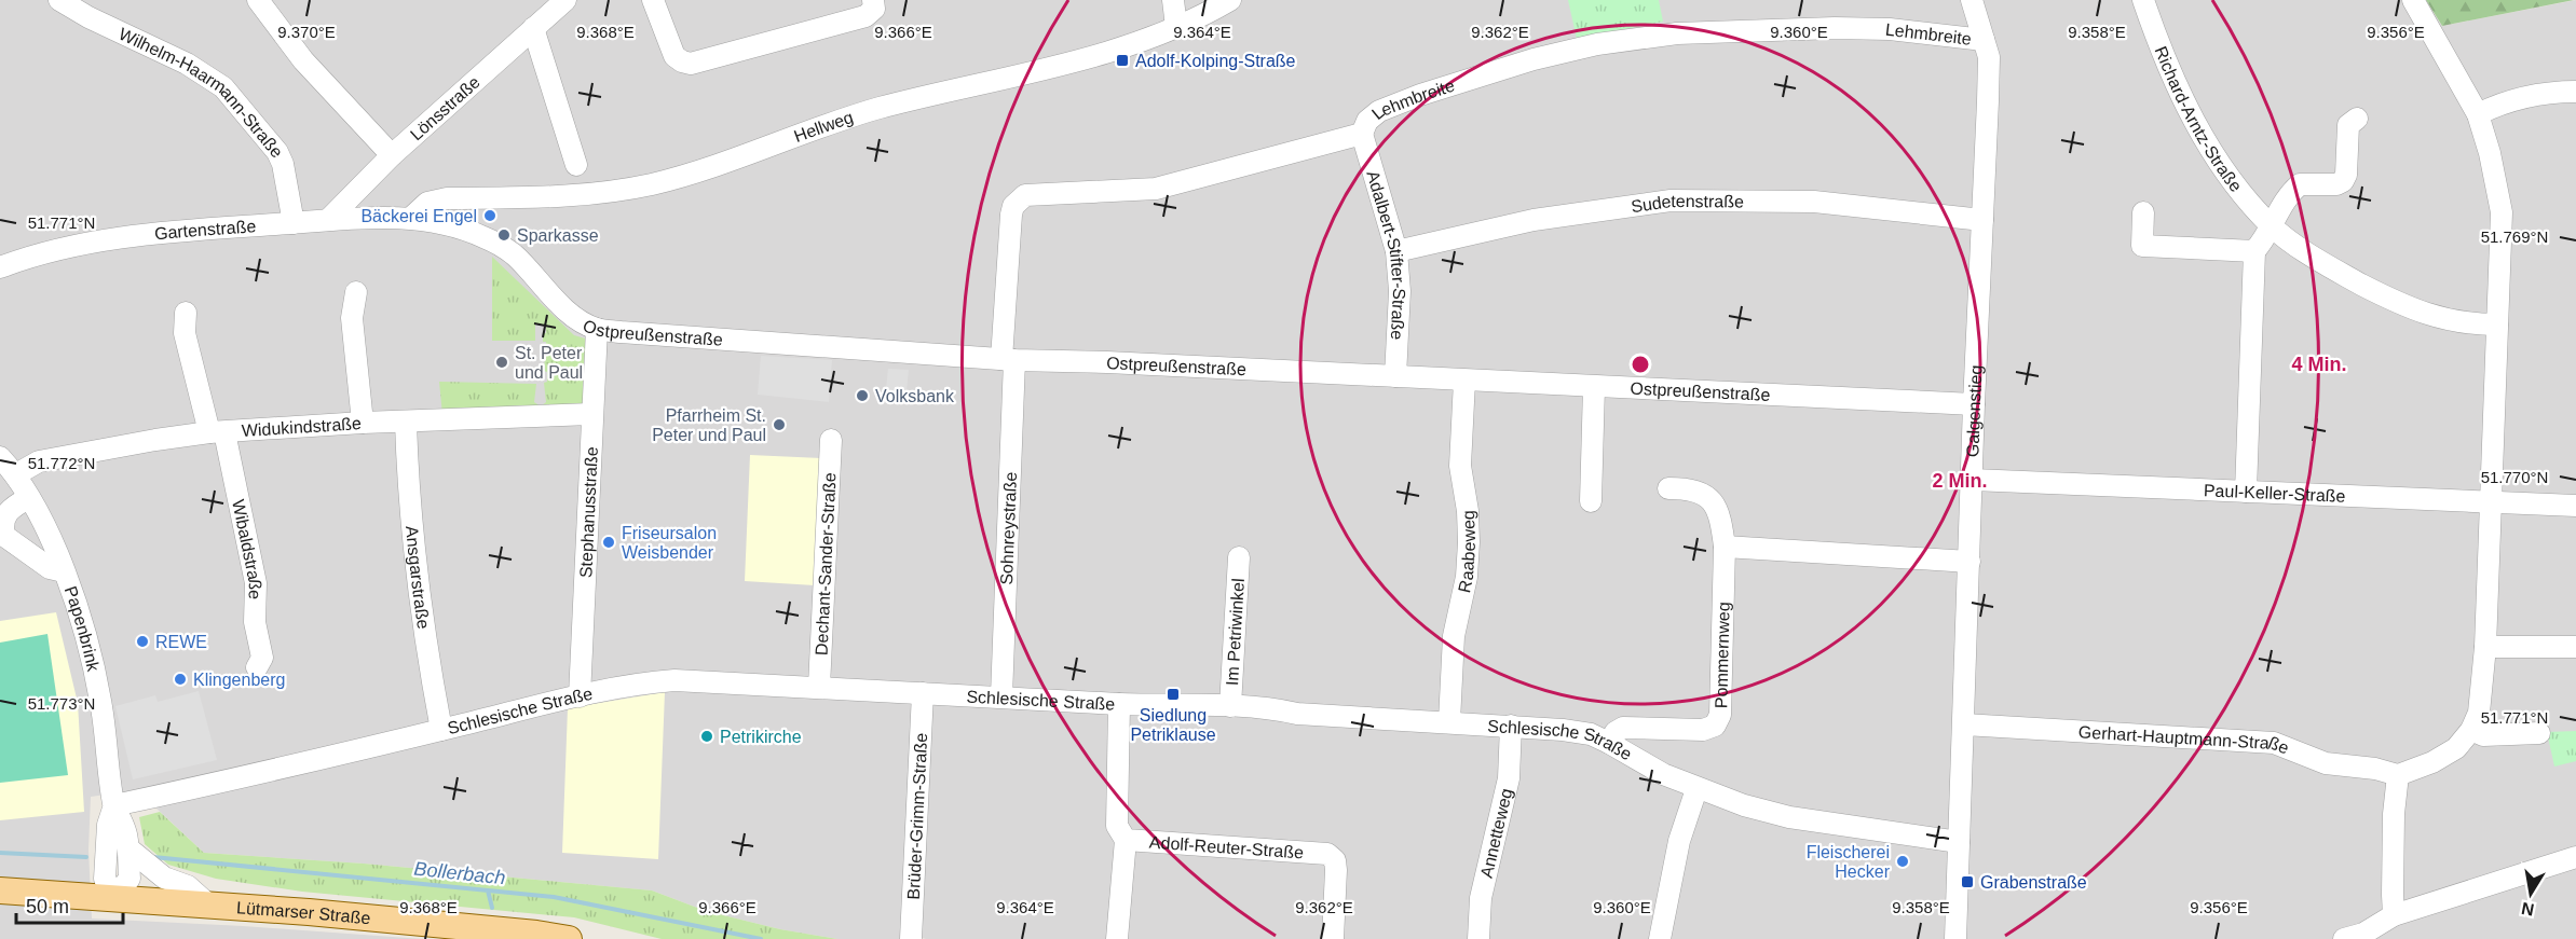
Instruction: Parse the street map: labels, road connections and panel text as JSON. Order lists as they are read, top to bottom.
{
  "streets": {
    "main road": ["Lütmarser Straße"],
    "street": [
      "Lehmbreite",
      "Wilhelm-Haarmann-Straße",
      "Lönsstraße",
      "Richard-Arntz-Straße",
      "Hellweg",
      "Sudetenstraße",
      "Gartenstraße",
      "Adalbert-Stifter-Straße",
      "Ostpreußenstraße",
      "Galgenstieg",
      "Widukindstraße",
      "Paul-Keller-Straße",
      "Stephanusstraße",
      "Sohnreystraße",
      "Wibaldstraße",
      "Raabeweg",
      "Dechant-Sander-Straße",
      "Ansgarstraße",
      "Papenbrink",
      "Im Petriwinkel",
      "Pommernweg",
      "Schlesische Straße",
      "Gerhart-Hauptmann-Straße",
      "Brüder-Grimm-Straße",
      "Annetteweg",
      "Adolf-Reuter-Straße"
    ]
  },
  "crossings": [
    ["Lehmbreite", "Adalbert-Stifter-Straße"],
    ["Lehmbreite", "Ostpreußenstraße"],
    ["Lehmbreite", "Galgenstieg"],
    ["Lehmbreite", "Sohnreystraße"],
    ["Wilhelm-Haarmann-Straße", "Gartenstraße"],
    ["Lönsstraße", "Gartenstraße"],
    ["Hellweg", "Gartenstraße"],
    ["Hellweg", "Ostpreußenstraße"],
    ["Sudetenstraße", "Adalbert-Stifter-Straße"],
    ["Sudetenstraße", "Galgenstieg"],
    ["Gartenstraße", "Ostpreußenstraße"],
    ["Adalbert-Stifter-Straße", "Ostpreußenstraße"],
    ["Ostpreußenstraße", "Galgenstieg"],
    ["Ostpreußenstraße", "Stephanusstraße"],
    ["Ostpreußenstraße", "Sohnreystraße"],
    ["Ostpreußenstraße", "Raabeweg"],
    ["Galgenstieg", "Paul-Keller-Straße"],
    ["Galgenstieg", "Schlesische Straße"],
    ["Galgenstieg", "Gerhart-Hauptmann-Straße"],
    ["Widukindstraße", "Stephanusstraße"],
    ["Widukindstraße", "Wibaldstraße"],
    ["Widukindstraße", "Ansgarstraße"],
    ["Widukindstraße", "Papenbrink"],
    ["Stephanusstraße", "Schlesische Straße"],
    ["Sohnreystraße", "Schlesische Straße"],
    ["Raabeweg", "Schlesische Straße"],
    ["Dechant-Sander-Straße", "Schlesische Straße"],
    ["Ansgarstraße", "Schlesische Straße"],
    ["Papenbrink", "Schlesische Straße"],
    ["Papenbrink", "Lütmarser Straße"],
    ["Im Petriwinkel", "Schlesische Straße"],
    ["Pommernweg", "Schlesische Straße"],
    ["Schlesische Straße", "Brüder-Grimm-Straße"],
    ["Schlesische Straße", "Annetteweg"],
    ["Schlesische Straße", "Adolf-Reuter-Straße"]
  ],
  "water": ["Bollerbach"],
  "places": {
    "transit": ["Adolf-Kolping-Straße", "Siedlung Petriklause", "Grabenstraße"],
    "other": [
      "Bäckerei Engel",
      "Sparkasse",
      "St. Peter und Paul",
      "Volksbank",
      "Pfarrheim St. Peter und Paul",
      "Friseursalon Weisbender",
      "REWE",
      "Klingenberg",
      "Petrikirche",
      "Fleischerei Hecker"
    ]
  },
  "scale_bar": "50 m",
  "north": "bottom",
  "coordinates": [
    "9.370°E",
    "9.368°E",
    "9.366°E",
    "9.364°E",
    "9.362°E",
    "9.360°E",
    "9.358°E",
    "9.356°E",
    "51.771°N",
    "51.769°N",
    "51.772°N",
    "51.770°N",
    "51.773°N"
  ],
  "rings": ["4 Min.", "2 Min."]
}
